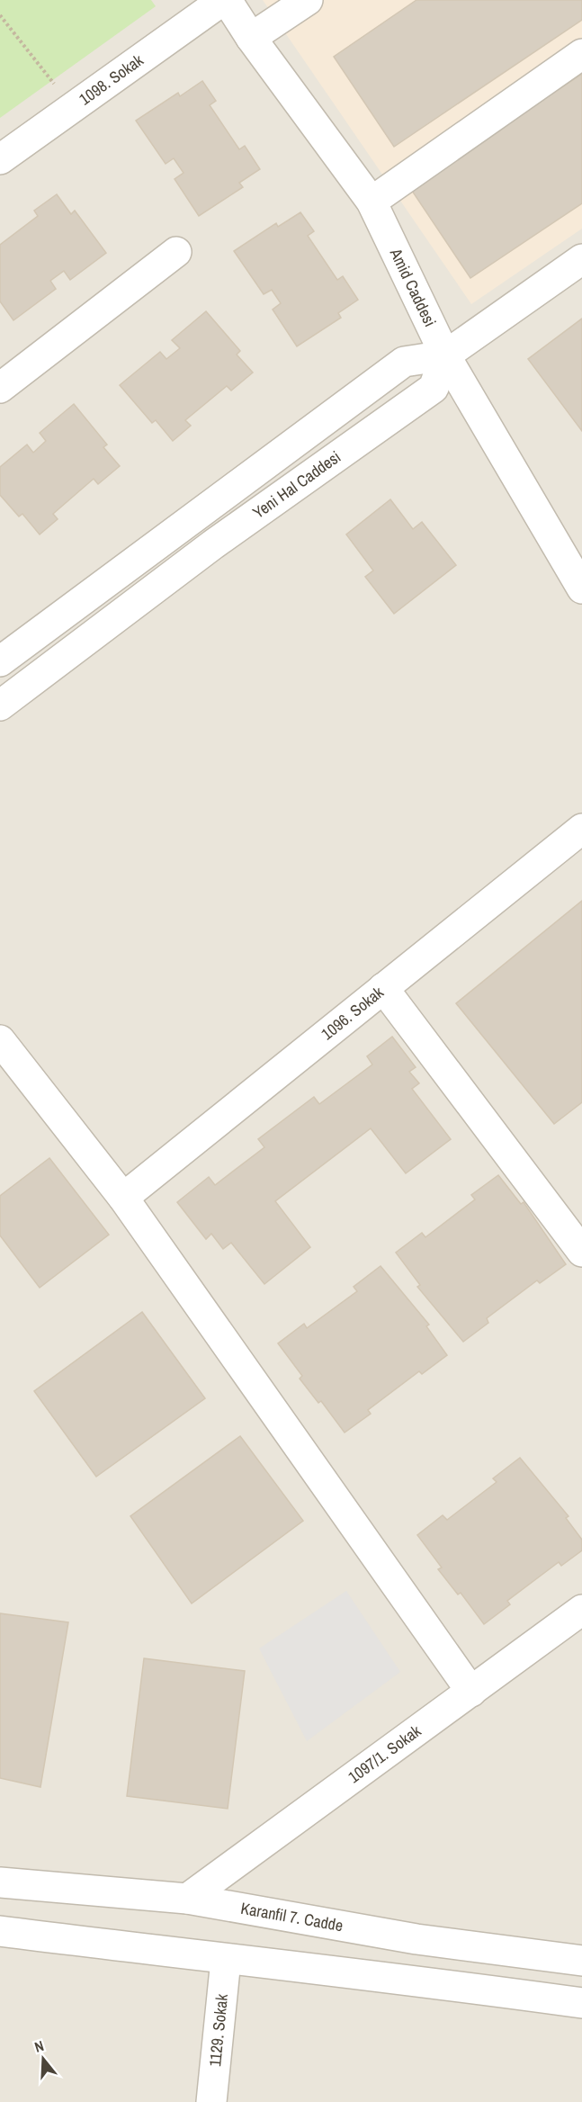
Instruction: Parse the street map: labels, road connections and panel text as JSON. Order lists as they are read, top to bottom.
{
  "streets": {
    "street": [
      "1098. Sokak",
      "Amid Caddesi",
      "Yeni Hal Caddesi",
      "1096. Sokak",
      "1097/1. Sokak",
      "Karanfil 7. Cadde",
      "1129. Sokak"
    ]
  },
  "crossings": [
    ["Amid Caddesi", "Yeni Hal Caddesi"],
    ["1097/1. Sokak", "Karanfil 7. Cadde"]
  ],
  "north": "top"
}
